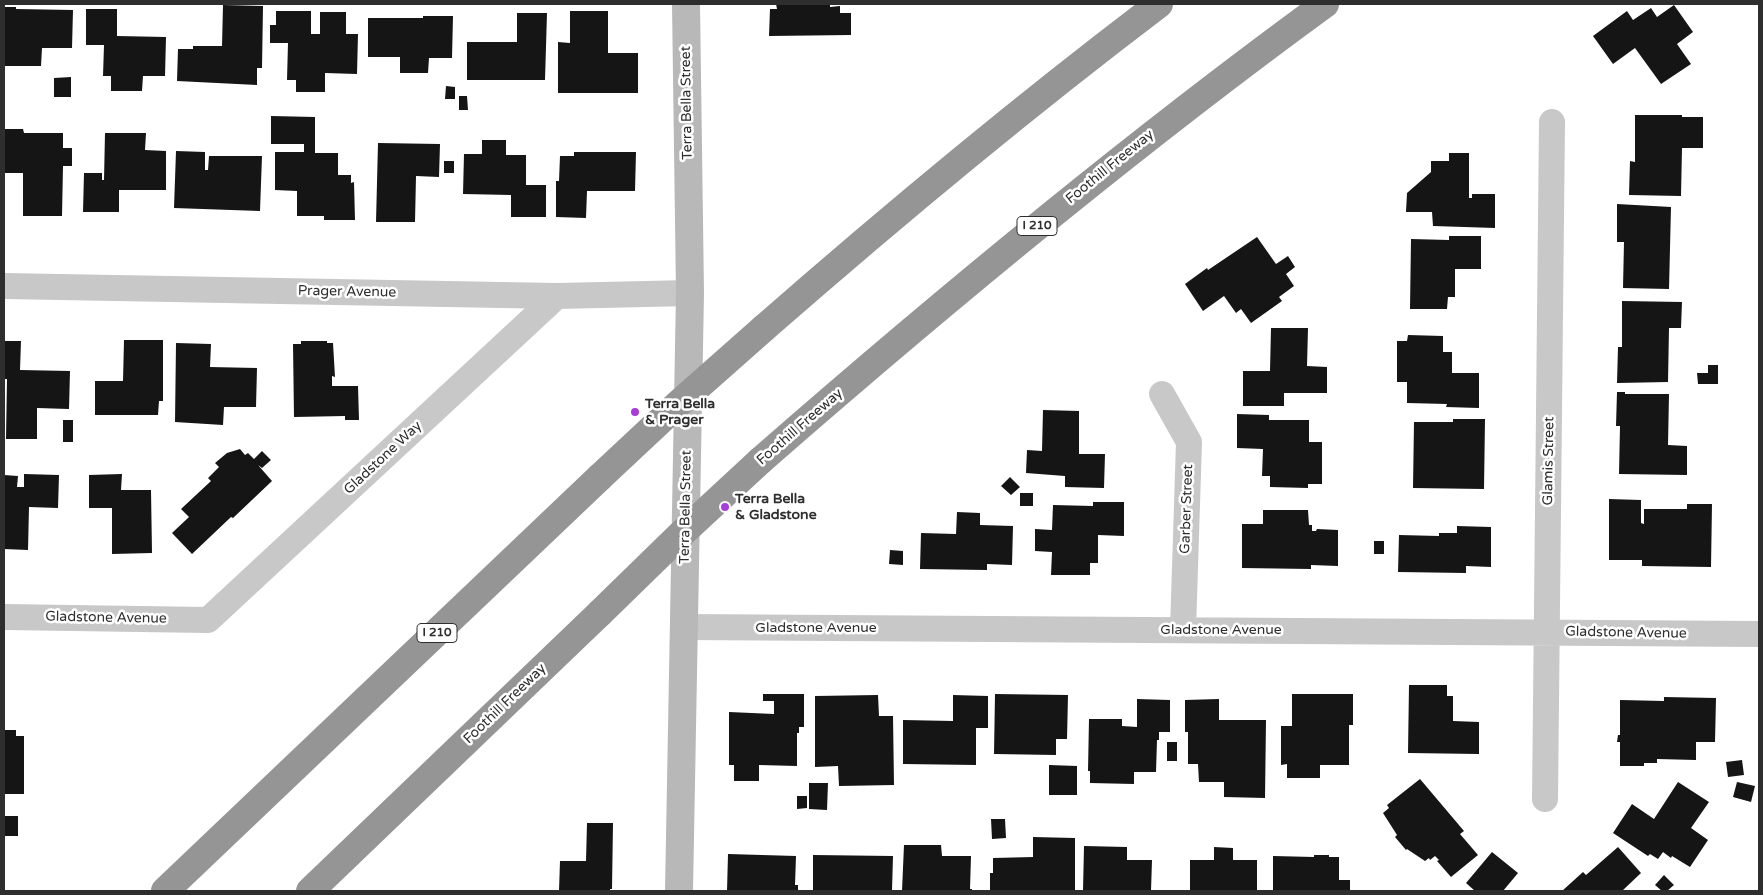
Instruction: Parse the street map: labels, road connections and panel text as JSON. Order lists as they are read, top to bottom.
{
  "streets": {
    "highway": ["Foothill Freeway", "I 210"],
    "street": [
      "Terra Bella Street",
      "Prager Avenue",
      "Gladstone Way",
      "Glamis Street",
      "Garber Street",
      "Gladstone Avenue"
    ]
  },
  "crossings": [
    ["Terra Bella Street", "Prager Avenue"],
    ["Terra Bella Street", "Gladstone Avenue"],
    ["Prager Avenue", "Gladstone Way"],
    ["Gladstone Way", "Gladstone Avenue"],
    ["Glamis Street", "Gladstone Avenue"],
    ["Garber Street", "Gladstone Avenue"]
  ],
  "places": ["Terra Bella & Prager", "Terra Bella & Gladstone"]
}
